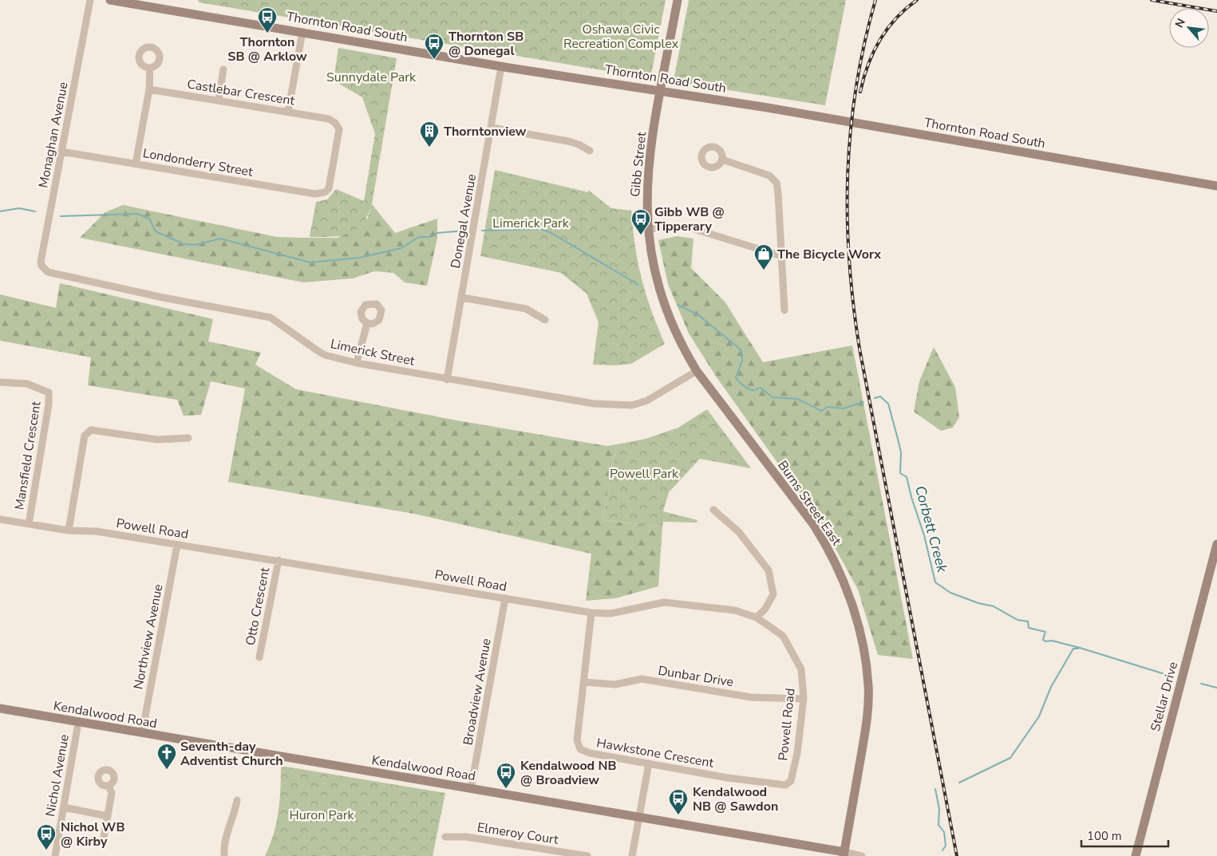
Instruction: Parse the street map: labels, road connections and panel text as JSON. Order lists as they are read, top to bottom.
{
  "streets": {
    "street": [
      "Thornton Road South",
      "Castlebar Crescent",
      "Monaghan Avenue",
      "Londonderry Street",
      "Gibb Street",
      "Donegal Avenue",
      "Limerick Street",
      "Mansfield Crescent",
      "Burns Street East",
      "Powell Road",
      "Otto Crescent",
      "Northview Avenue",
      "Dunbar Drive",
      "Broadview Avenue",
      "Stellar Drive",
      "Kendalwood Road",
      "Hawkstone Crescent",
      "Nichol Avenue",
      "Elmeroy Court"
    ]
  },
  "crossings": [
    ["Thornton Road South", "Gibb Street"],
    ["Thornton Road South", "Donegal Avenue"],
    ["Castlebar Crescent", "Londonderry Street"],
    ["Monaghan Avenue", "Londonderry Street"],
    ["Monaghan Avenue", "Limerick Street"],
    ["Gibb Street", "Limerick Street"],
    ["Gibb Street", "Burns Street East"],
    ["Donegal Avenue", "Limerick Street"],
    ["Limerick Street", "Burns Street East"],
    ["Mansfield Crescent", "Powell Road"],
    ["Burns Street East", "Kendalwood Road"],
    ["Powell Road", "Otto Crescent"],
    ["Powell Road", "Northview Avenue"],
    ["Powell Road", "Dunbar Drive"],
    ["Powell Road", "Broadview Avenue"],
    ["Powell Road", "Hawkstone Crescent"],
    ["Northview Avenue", "Kendalwood Road"],
    ["Dunbar Drive", "Hawkstone Crescent"],
    ["Broadview Avenue", "Kendalwood Road"],
    ["Kendalwood Road", "Nichol Avenue"]
  ],
  "water": ["Corbett Creek"],
  "parks": [
    "Oshawa Civic Recreation Complex",
    "Sunnydale Park",
    "Limerick Park",
    "Powell Park",
    "Huron Park"
  ],
  "places": {
    "bus stop": [
      "Thornton SB @ Arklow",
      "Thornton SB @ Donegal",
      "Gibb WB @ Tipperary",
      "Kendalwood NB @ Broadview",
      "Kendalwood NB @ Sawdon",
      "Nichol WB @ Kirby"
    ],
    "building": ["Thorntonview"],
    "shop": ["The Bicycle Worx"],
    "church": ["Seventh-day Adventist Church"]
  },
  "scale_bar": "100 m",
  "north": "top left"
}
